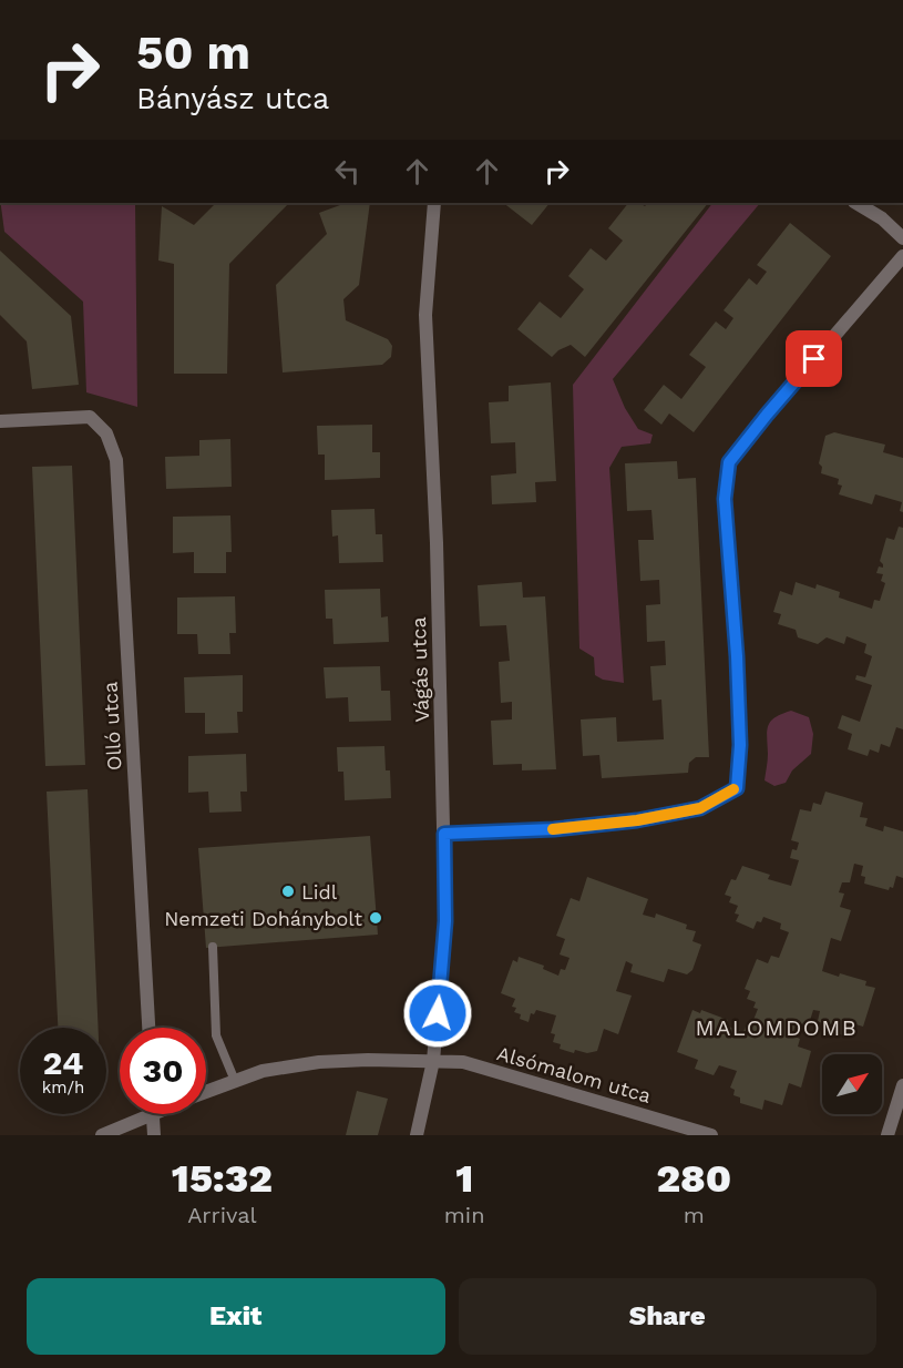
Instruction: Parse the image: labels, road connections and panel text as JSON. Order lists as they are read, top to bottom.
{
  "streets": {
    "street": ["Vágás utca", "Olló utca", "Alsómalom utca"]
  },
  "crossings": [
    ["Vágás utca", "Alsómalom utca"]
  ],
  "districts": ["MALOMDOMB"],
  "places": ["Lidl", "Nemzeti Dohánybolt"],
  "north": "top right",
  "page": {
    "turn": ["50 m", "Bányász utca"],
    "speed": "24 km/h",
    "limit": "30",
    "eta": [
      "15:32",
      "Arrival",
      "1",
      "min",
      "280",
      "m"
    ],
    "buttons": ["Exit", "Share"]
  }
}
